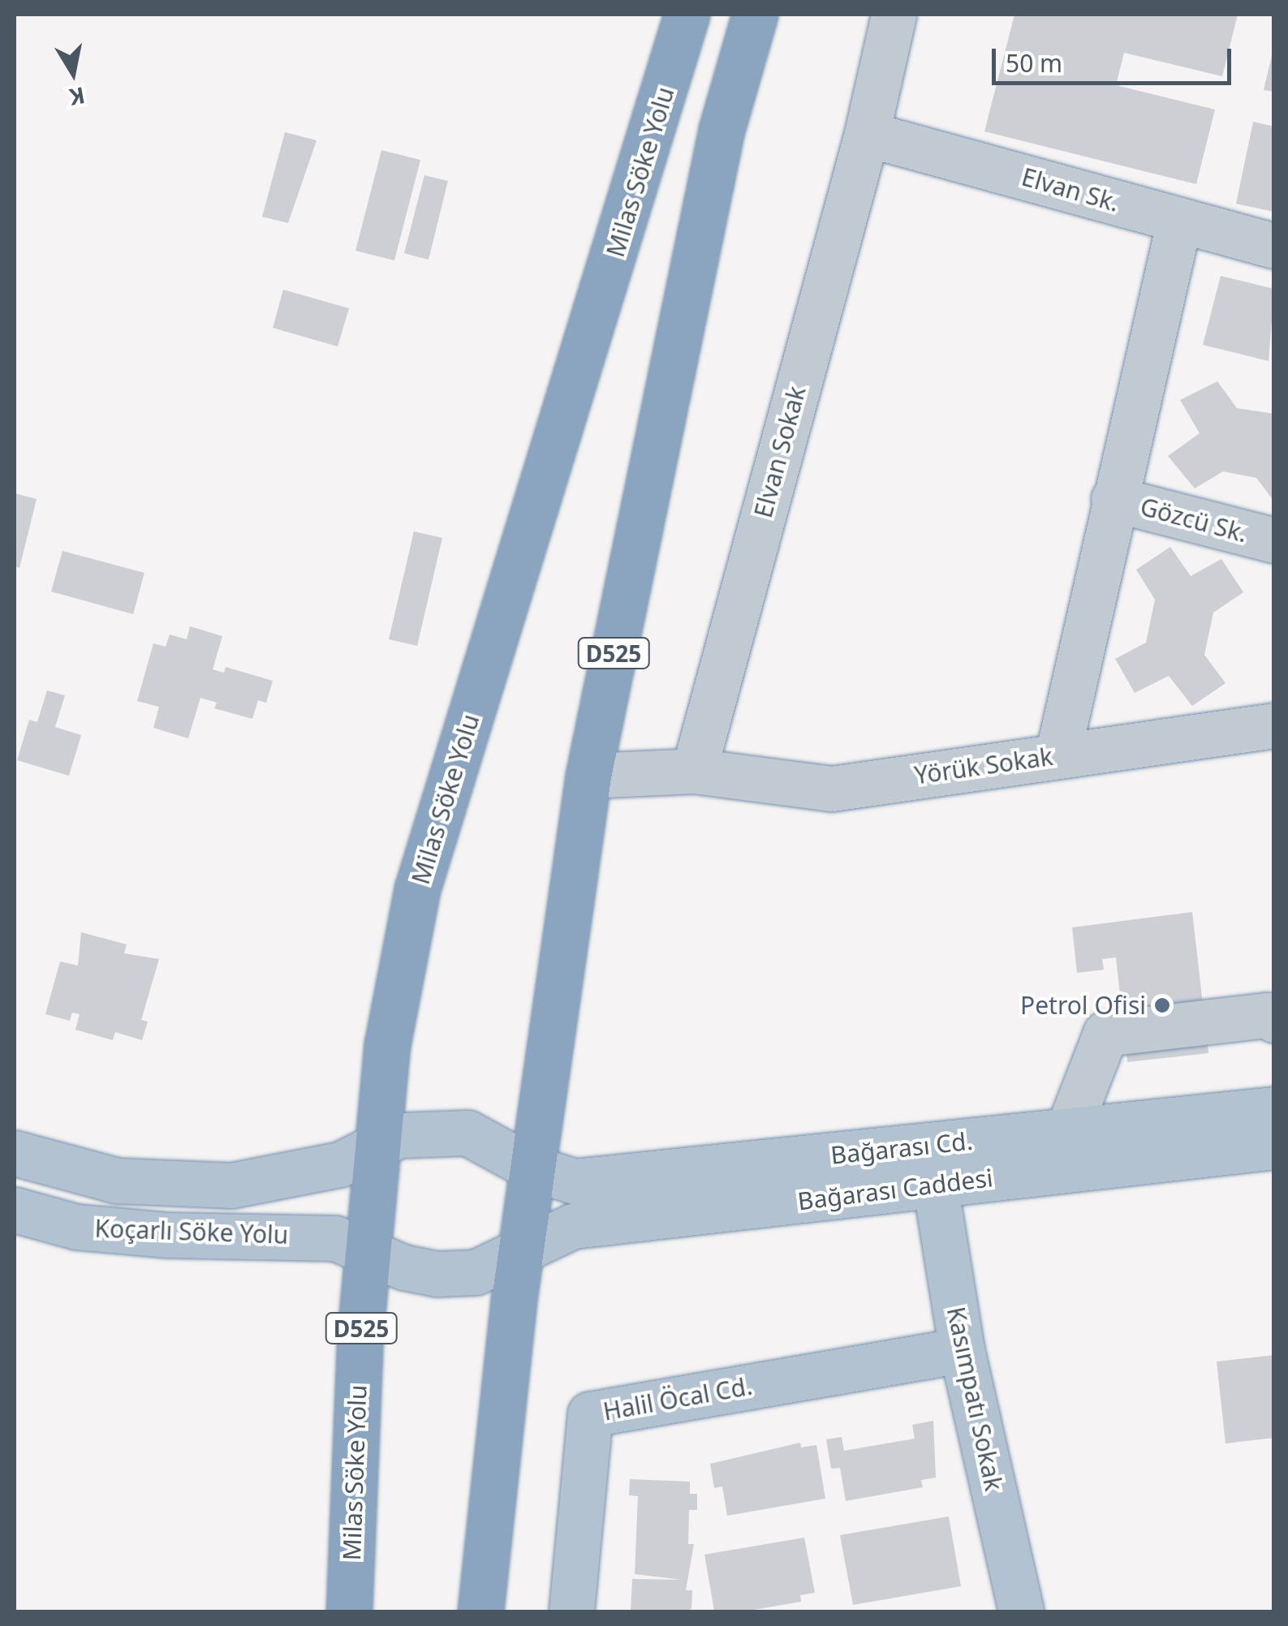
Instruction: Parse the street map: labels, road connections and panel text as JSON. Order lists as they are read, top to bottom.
{
  "streets": {
    "highway": ["Milas Söke Yolu", "D525"],
    "main road": [
      "Bağarası Cd.",
      "Bağarası Caddesi",
      "Koçarlı Söke Yolu",
      "Halil Öcal Cd.",
      "Kasımpatı Sokak"
    ],
    "street": [
      "Elvan Sk.",
      "Elvan Sokak",
      "Gözcü Sk.",
      "Yörük Sokak"
    ]
  },
  "crossings": [
    ["Milas Söke Yolu", "D525"],
    ["Milas Söke Yolu", "Bağarası Cd."],
    ["Milas Söke Yolu", "Bağarası Caddesi"],
    ["Milas Söke Yolu", "Koçarlı Söke Yolu"],
    ["Elvan Sk.", "Elvan Sokak"],
    ["Elvan Sokak", "Yörük Sokak"],
    ["D525", "Yörük Sokak"],
    ["D525", "Bağarası Cd."],
    ["D525", "Bağarası Caddesi"],
    ["D525", "Koçarlı Söke Yolu"],
    ["Bağarası Cd.", "Bağarası Caddesi"],
    ["Bağarası Cd.", "Koçarlı Söke Yolu"],
    ["Bağarası Caddesi", "Koçarlı Söke Yolu"],
    ["Bağarası Caddesi", "Kasımpatı Sokak"],
    ["Halil Öcal Cd.", "Kasımpatı Sokak"]
  ],
  "places": ["Petrol Ofisi"],
  "scale_bar": "50 m",
  "north": "bottom"
}
